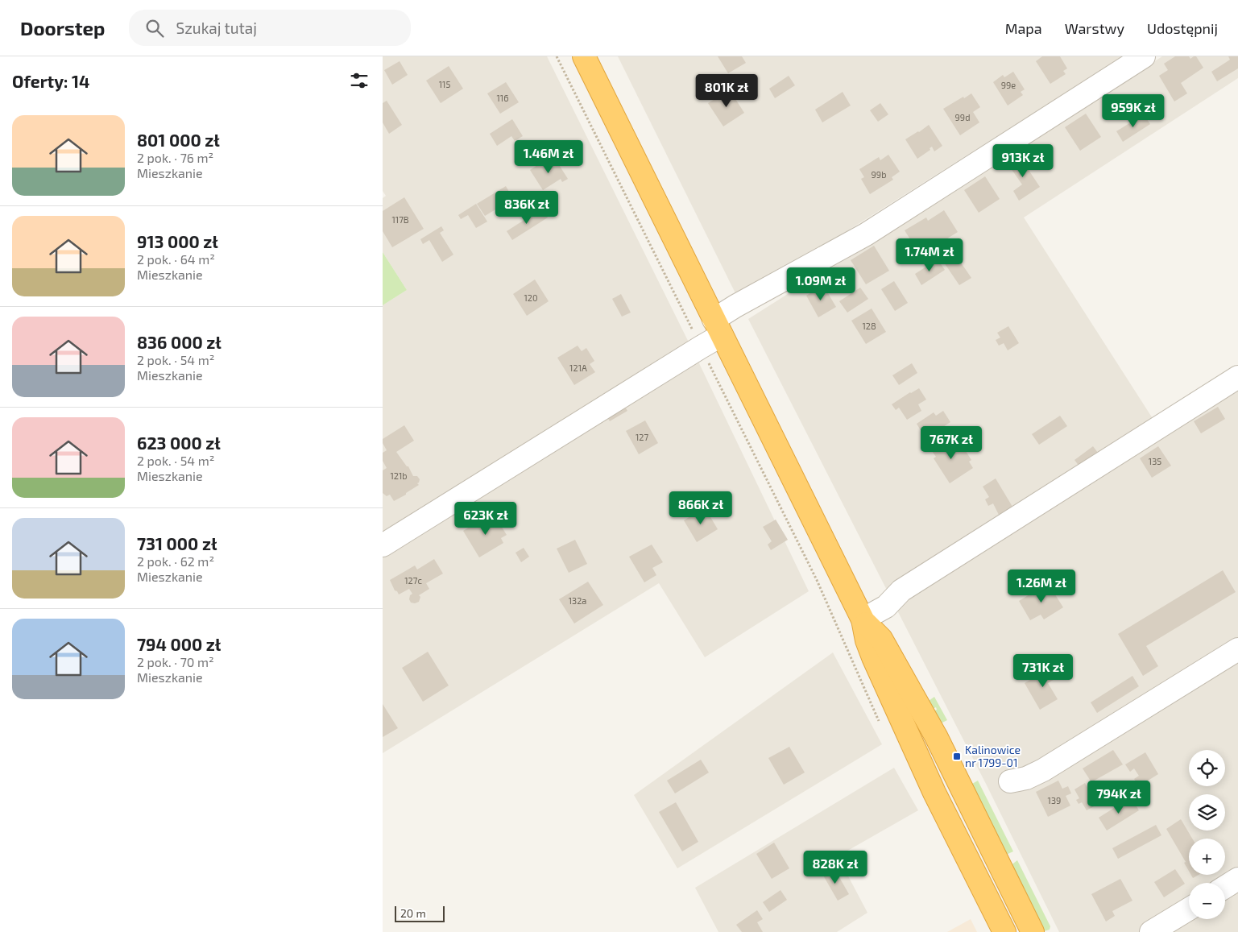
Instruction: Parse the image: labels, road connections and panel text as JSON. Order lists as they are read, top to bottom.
{
  "places": {
    "transit": ["Kalinowice nr 1799-01"]
  },
  "house_numbers": [
    "115",
    "99e",
    "116",
    "99d",
    "99b",
    "117B",
    "120",
    "128",
    "121A",
    "127",
    "135",
    "121b",
    "127c",
    "132a",
    "139"
  ],
  "scale_bar": "20 m",
  "page": {
    "header": "Doorstep",
    "search": "Szukaj tutaj",
    "nav": ["Mapa", "Warstwy", "Udostępnij"],
    "heading": "Oferty: 14",
    "price": [
      "801K zł",
      "959K zł",
      "1.46M zł",
      "913K zł",
      "836K zł",
      "1.74M zł",
      "1.09M zł",
      "767K zł",
      "866K zł",
      "623K zł",
      "1.26M zł",
      "731K zł",
      "794K zł",
      "828K zł"
    ],
    "list": [
      {
        "name": "801 000 zł",
        "note": "2 pok. · 76 m² · Mieszkanie"
      },
      {
        "name": "913 000 zł",
        "note": "2 pok. · 64 m² · Mieszkanie"
      },
      {
        "name": "836 000 zł",
        "note": "2 pok. · 54 m² · Mieszkanie"
      },
      {
        "name": "623 000 zł",
        "note": "2 pok. · 54 m² · Mieszkanie"
      },
      {
        "name": "731 000 zł",
        "note": "2 pok. · 62 m² · Mieszkanie"
      },
      {
        "name": "794 000 zł",
        "note": "2 pok. · 70 m² · Mieszkanie"
      }
    ],
    "map_buttons": ["+", "−"],
    "scale": "20 m"
  }
}
